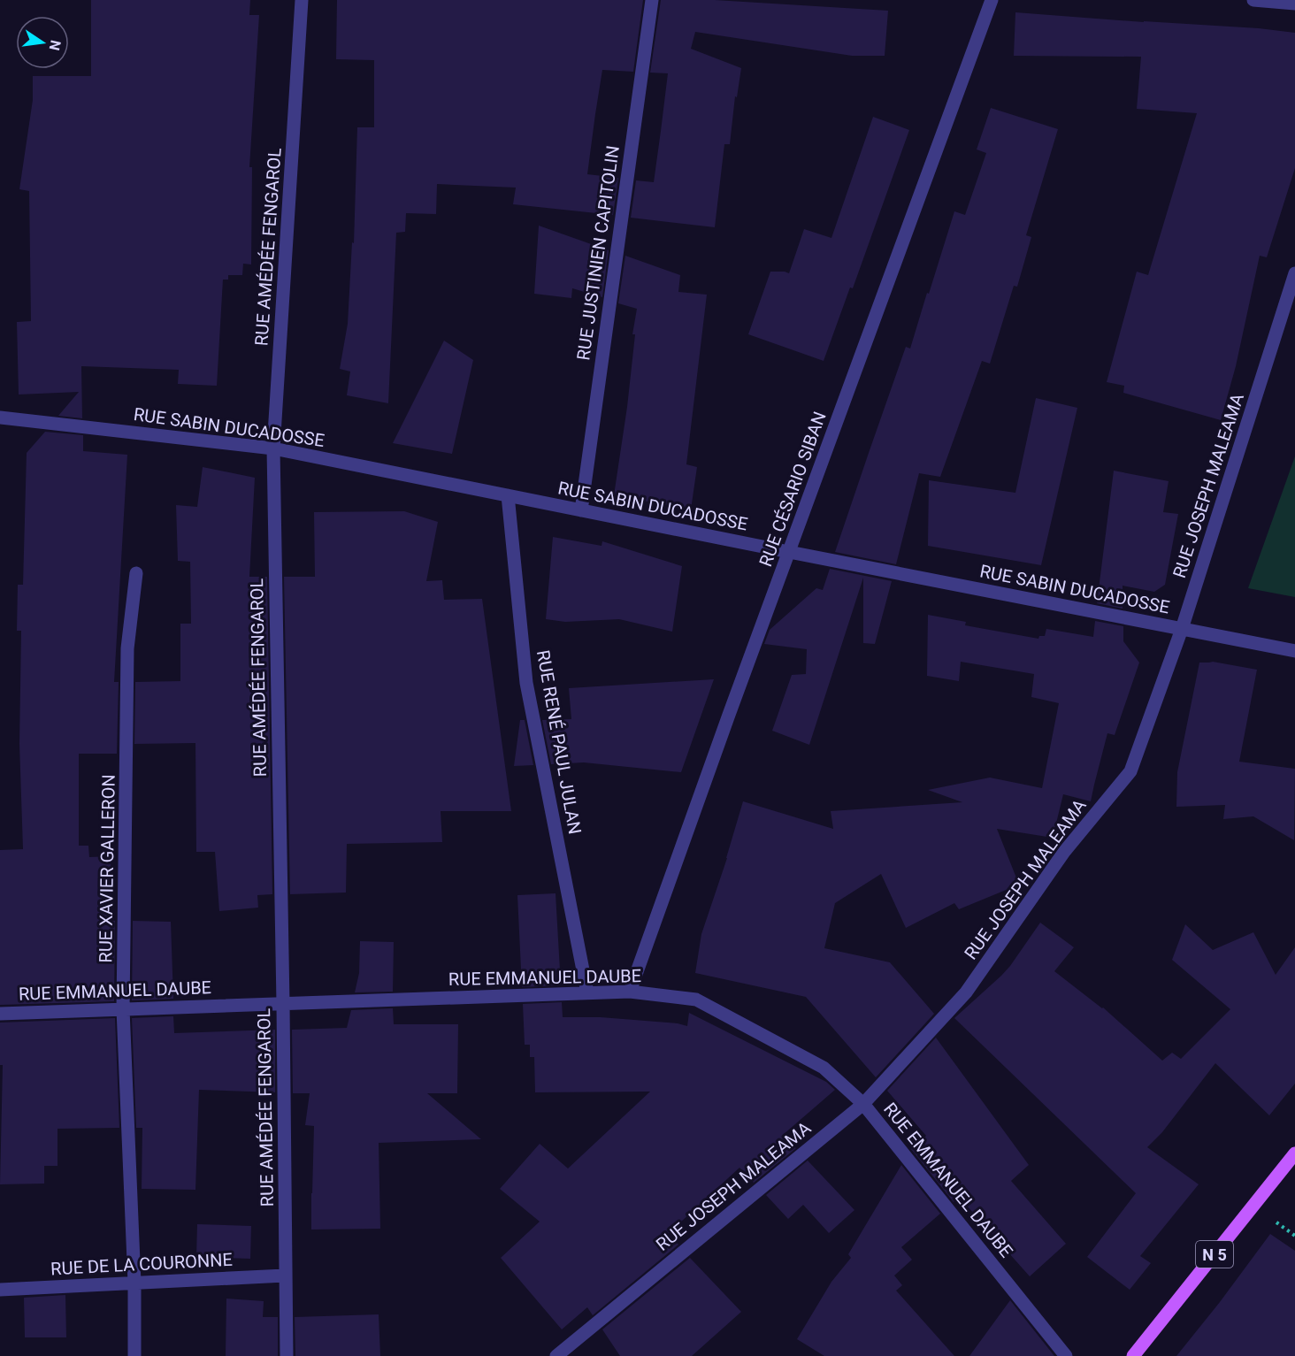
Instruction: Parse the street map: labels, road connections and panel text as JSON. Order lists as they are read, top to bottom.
{
  "streets": {
    "main road": ["N 5"],
    "street": [
      "RUE AMÉDÉE FENGAROL",
      "RUE JUSTINIEN CAPITOLIN",
      "RUE SABIN DUCADOSSE",
      "RUE JOSEPH MALEAMA",
      "RUE CÉSARIO SIBAN",
      "RUE RENÉ PAUL JULAN",
      "RUE XAVIER GALLERON",
      "RUE EMMANUEL DAUBE",
      "RUE DE LA COURONNE"
    ]
  },
  "crossings": [
    ["RUE AMÉDÉE FENGAROL", "RUE SABIN DUCADOSSE"],
    ["RUE AMÉDÉE FENGAROL", "RUE EMMANUEL DAUBE"],
    ["RUE AMÉDÉE FENGAROL", "RUE DE LA COURONNE"],
    ["RUE JUSTINIEN CAPITOLIN", "RUE SABIN DUCADOSSE"],
    ["RUE SABIN DUCADOSSE", "RUE JOSEPH MALEAMA"],
    ["RUE SABIN DUCADOSSE", "RUE CÉSARIO SIBAN"],
    ["RUE SABIN DUCADOSSE", "RUE RENÉ PAUL JULAN"],
    ["RUE JOSEPH MALEAMA", "RUE EMMANUEL DAUBE"],
    ["RUE CÉSARIO SIBAN", "RUE EMMANUEL DAUBE"],
    ["RUE RENÉ PAUL JULAN", "RUE EMMANUEL DAUBE"],
    ["RUE XAVIER GALLERON", "RUE EMMANUEL DAUBE"],
    ["RUE XAVIER GALLERON", "RUE DE LA COURONNE"]
  ],
  "north": "right"
}
